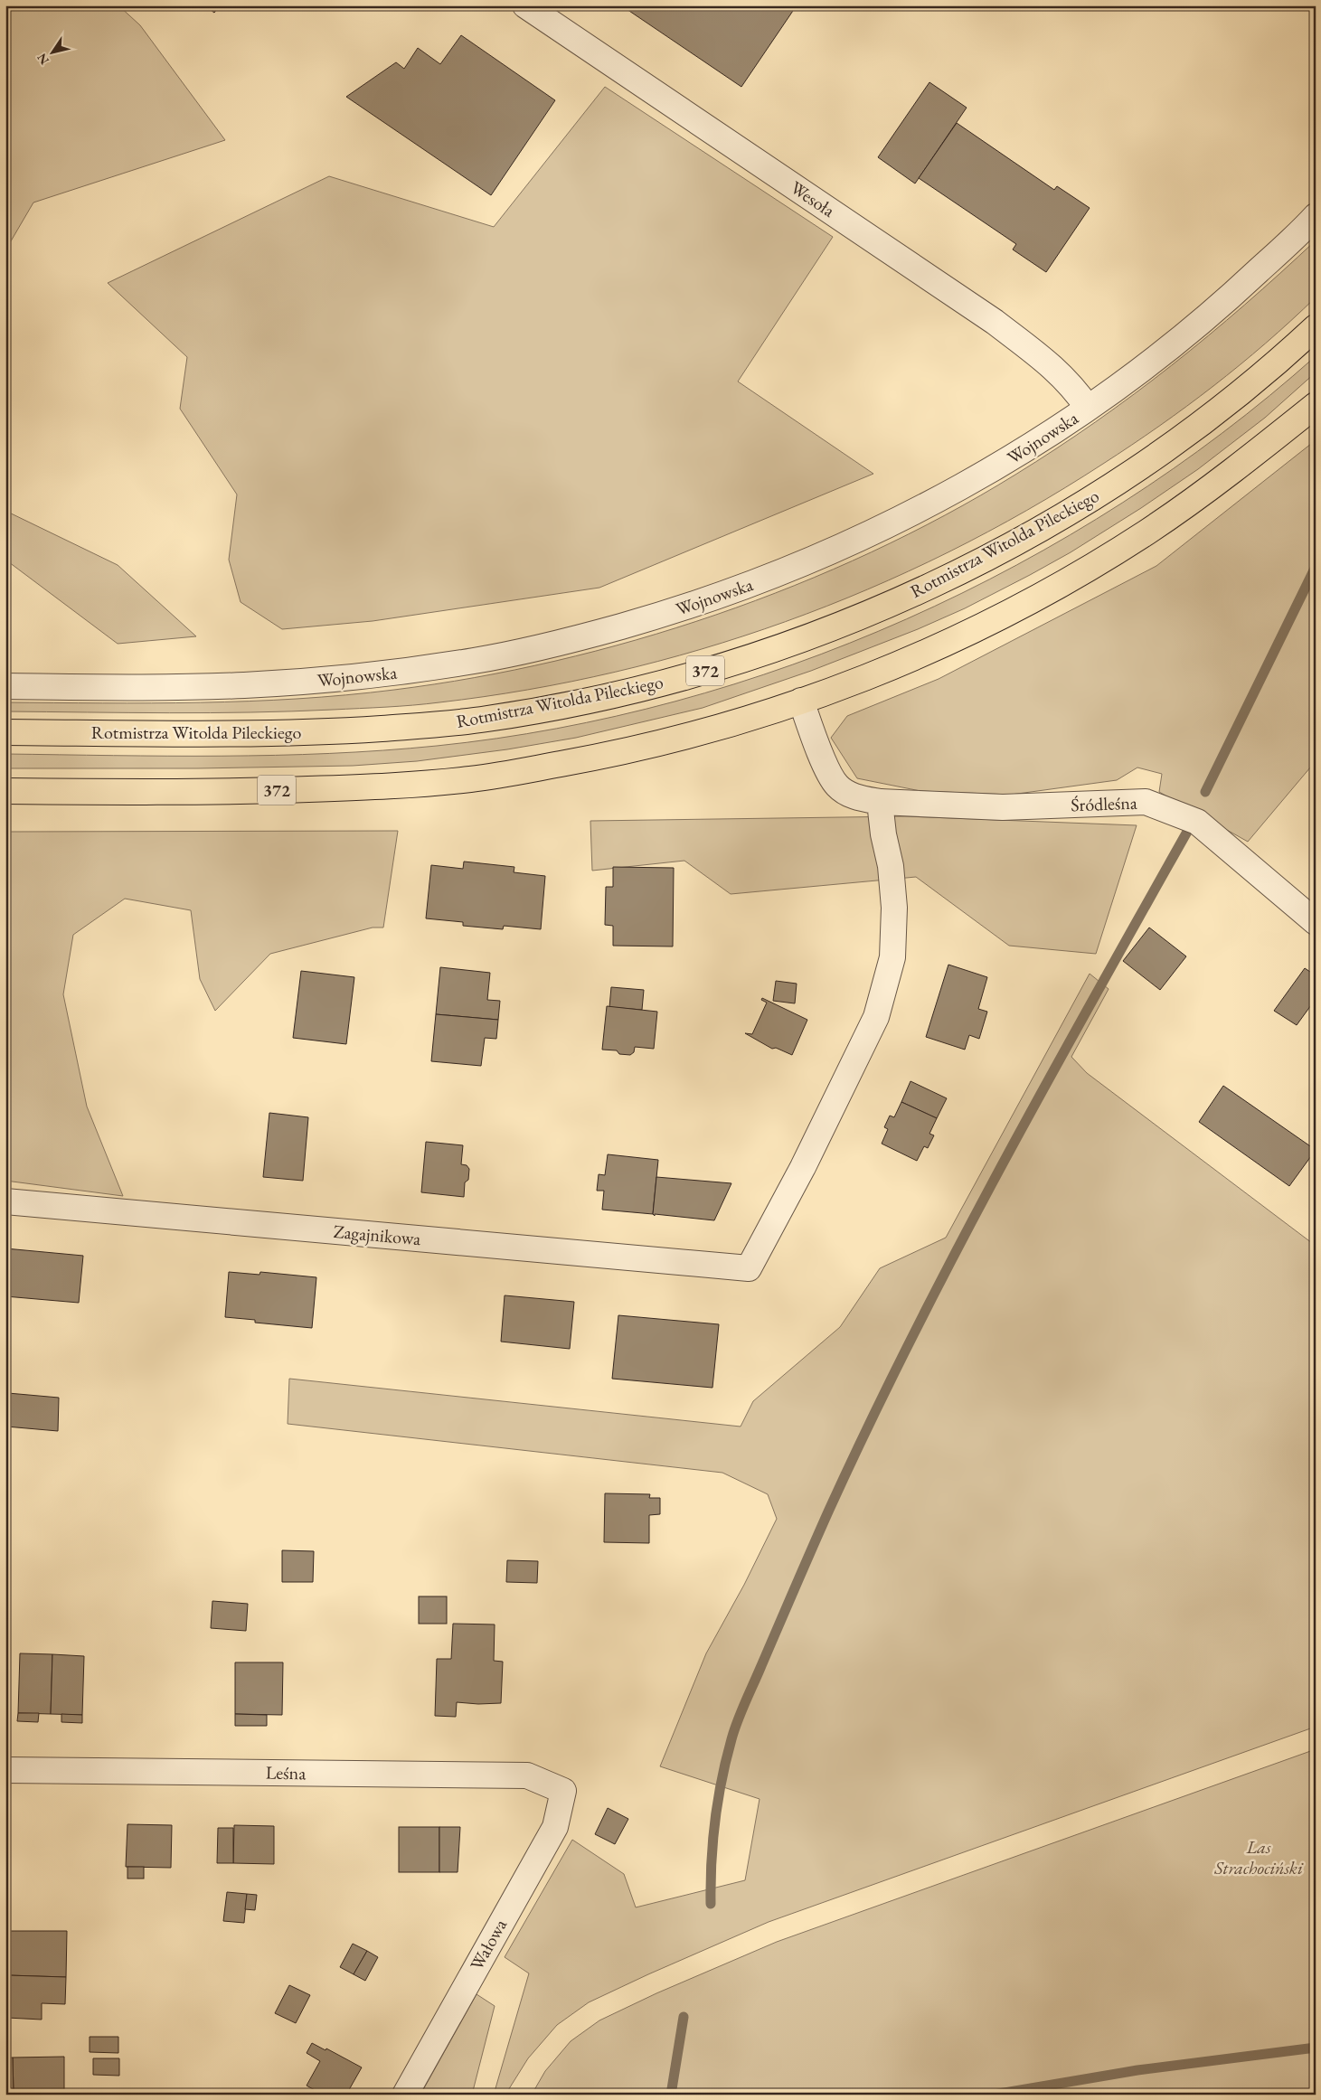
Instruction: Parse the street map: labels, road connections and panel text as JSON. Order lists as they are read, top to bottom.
{
  "streets": {
    "main road": ["Rotmistrza Witolda Pileckiego", "372"],
    "street": [
      "Wesoła",
      "Wojnowska",
      "Śródleśna",
      "Zagajnikowa",
      "Leśna",
      "Wałowa"
    ]
  },
  "crossings": [
    ["Wesoła", "Wojnowska"],
    ["372", "Śródleśna"],
    ["Śródleśna", "Zagajnikowa"],
    ["Leśna", "Wałowa"]
  ],
  "parks": ["Las Strachociński"],
  "north": "bottom left"
}
